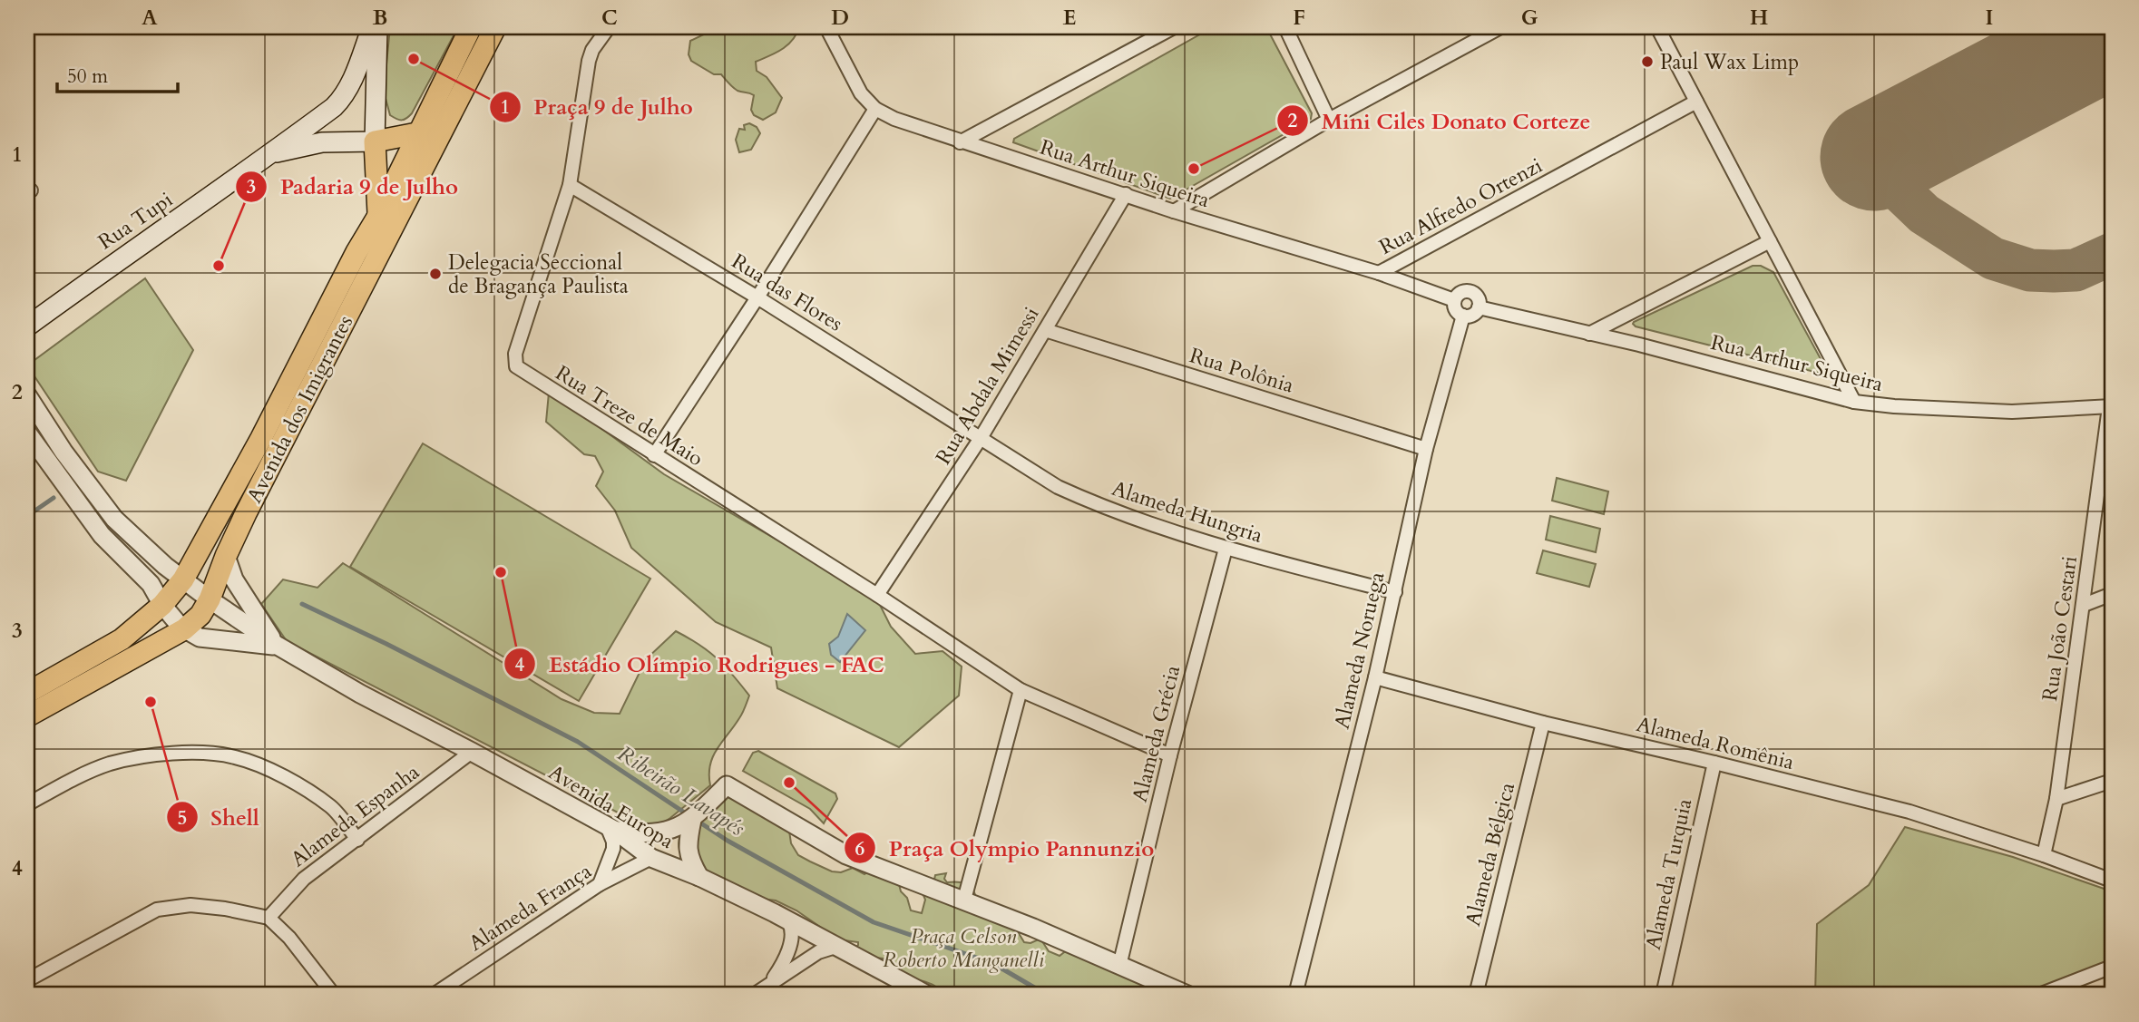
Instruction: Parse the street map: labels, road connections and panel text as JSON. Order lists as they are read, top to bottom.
{
  "streets": {
    "main road": ["Rua Tupi", "Avenida dos Imigrantes"],
    "street": [
      "Rua Arthur Siqueira",
      "Rua Alfredo Ortenzi",
      "Rua das Flores",
      "Rua Polônia",
      "Rua Abdala Mimessi",
      "Rua Treze de Maio",
      "Alameda Hungria",
      "Rua João Cestari",
      "Alameda Noruega",
      "Alameda Grécia",
      "Alameda Romênia",
      "Avenida Europa",
      "Alameda Espanha",
      "Alameda Bélgica",
      "Alameda Turquia",
      "Alameda França"
    ]
  },
  "crossings": [
    ["Rua Arthur Siqueira", "Rua Alfredo Ortenzi"],
    ["Rua Arthur Siqueira", "Rua Abdala Mimessi"],
    ["Rua Arthur Siqueira", "Rua João Cestari"],
    ["Rua Arthur Siqueira", "Alameda Noruega"],
    ["Rua das Flores", "Rua Abdala Mimessi"],
    ["Rua das Flores", "Rua Treze de Maio"],
    ["Rua das Flores", "Alameda Hungria"],
    ["Rua Polônia", "Rua Abdala Mimessi"],
    ["Rua Polônia", "Alameda Noruega"],
    ["Rua Abdala Mimessi", "Rua Treze de Maio"],
    ["Rua Abdala Mimessi", "Alameda Hungria"],
    ["Avenida dos Imigrantes", "Avenida Europa"],
    ["Rua Treze de Maio", "Alameda Grécia"],
    ["Alameda Hungria", "Alameda Noruega"],
    ["Alameda Hungria", "Alameda Grécia"],
    ["Rua João Cestari", "Alameda Romênia"],
    ["Alameda Noruega", "Alameda Romênia"],
    ["Alameda Romênia", "Alameda Bélgica"],
    ["Alameda Romênia", "Alameda Turquia"],
    ["Avenida Europa", "Alameda Espanha"],
    ["Avenida Europa", "Alameda França"]
  ],
  "water": ["Ribeirão Lavapés"],
  "parks": ["Praça Celson Roberto Manganelli"],
  "places": [
    "Praça 9 de Julho",
    "Paul Wax Limp",
    "Mini Ciles Donato Corteze",
    "Padaria 9 de Julho",
    "Delegacia Seccional de Bragança Paulista",
    "Estádio Olímpio Rodrigues - FAC",
    "Shell",
    "Praça Olympio Pannunzio"
  ],
  "scale_bar": "50 m",
  "grid": {
    "columns": [
      "A",
      "B",
      "C",
      "D",
      "E",
      "F",
      "G",
      "H",
      "I"
    ],
    "rows": [
      "1",
      "2",
      "3",
      "4"
    ]
  }
}
